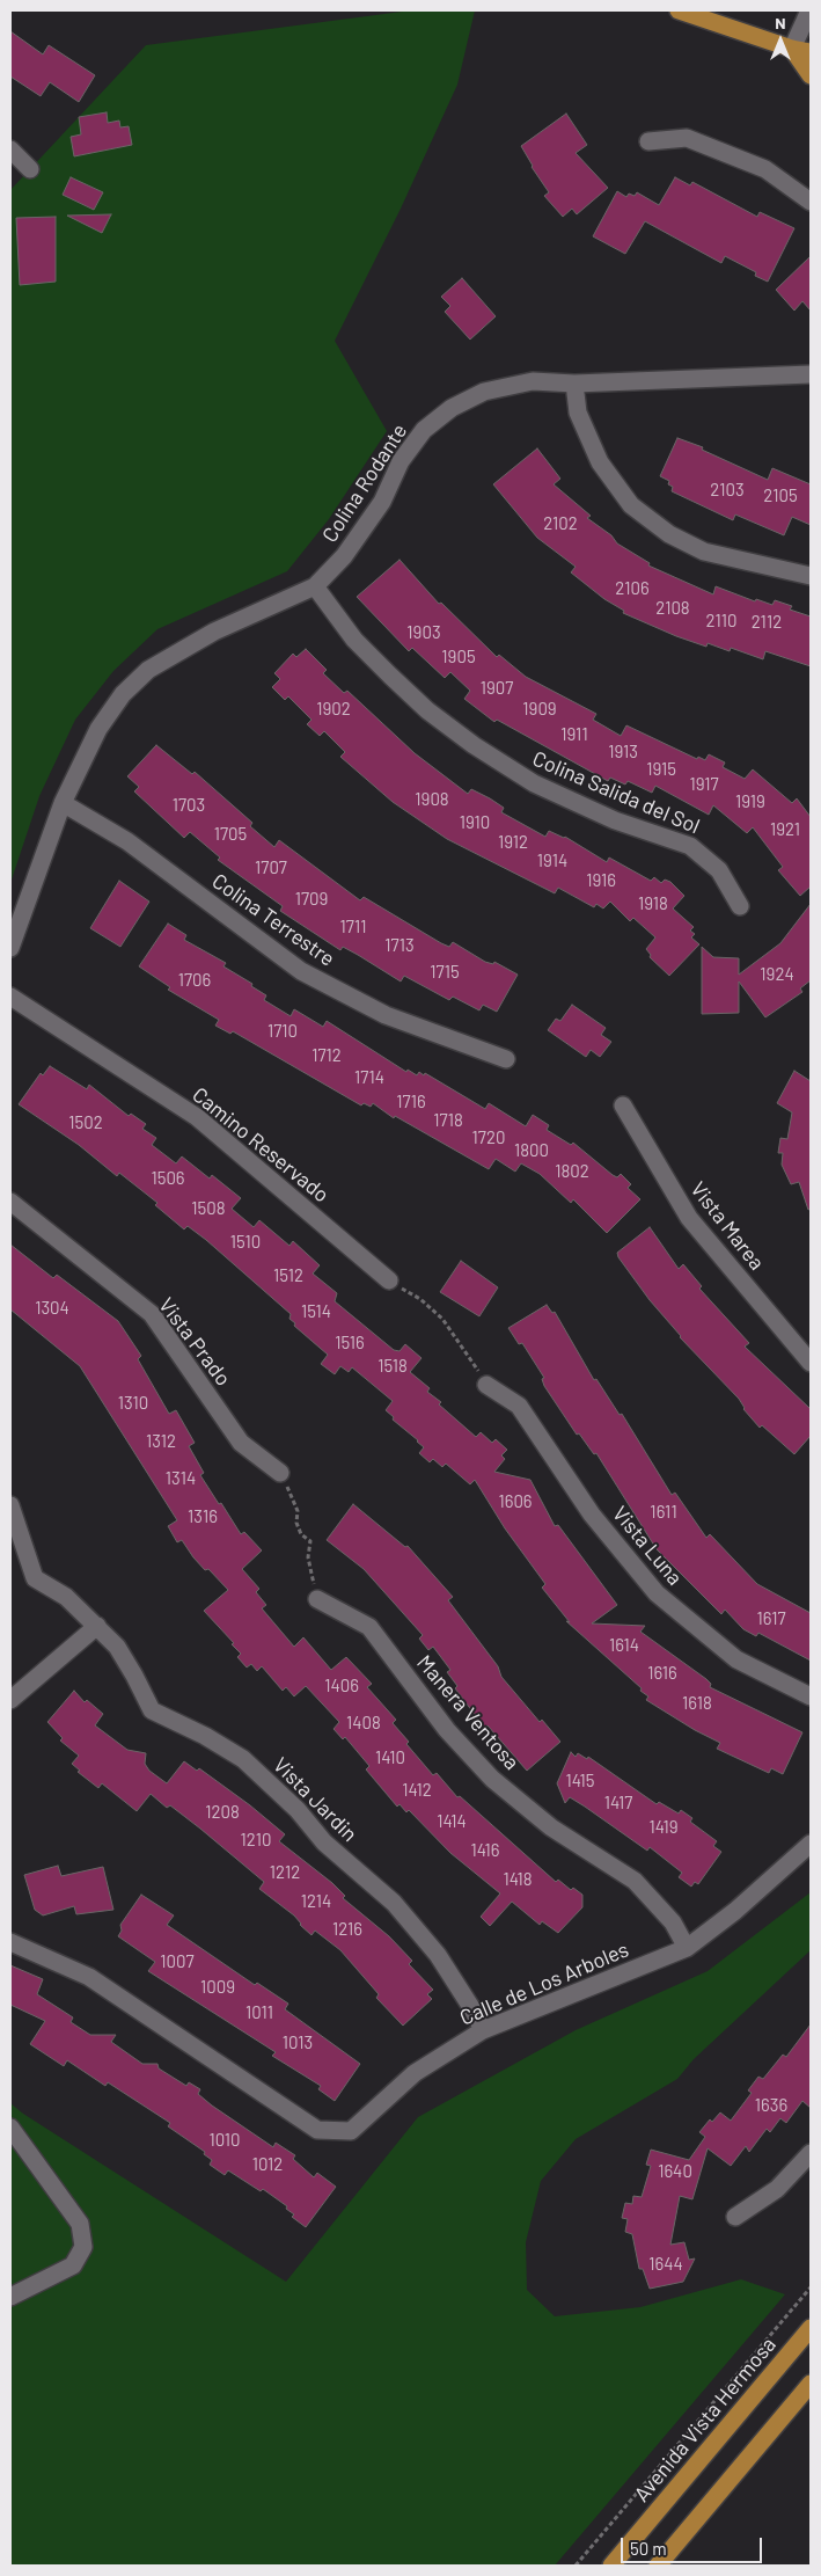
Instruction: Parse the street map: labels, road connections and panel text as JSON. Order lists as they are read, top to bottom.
{
  "streets": {
    "main road": ["Avenida Vista Hermosa"],
    "street": [
      "Colina Rodante",
      "Colina Salida del Sol",
      "Colina Terrestre",
      "Camino Reservado",
      "Vista Marea",
      "Vista Prado",
      "Vista Luna",
      "Manera Ventosa",
      "Vista Jardin",
      "Calle de Los Arboles"
    ]
  },
  "crossings": [
    ["Colina Rodante", "Colina Salida del Sol"],
    ["Colina Rodante", "Colina Terrestre"],
    ["Manera Ventosa", "Calle de Los Arboles"],
    ["Vista Jardin", "Calle de Los Arboles"]
  ],
  "house_numbers": [
    "2103",
    "2105",
    "2102",
    "2106",
    "2108",
    "2110",
    "2112",
    "1903",
    "1905",
    "1907",
    "1902",
    "1909",
    "1911",
    "1913",
    "1915",
    "1917",
    "1908",
    "1919",
    "1703",
    "1910",
    "1921",
    "1705",
    "1912",
    "1914",
    "1707",
    "1916",
    "1709",
    "1918",
    "1711",
    "1713",
    "1715",
    "1924",
    "1706",
    "1710",
    "1712",
    "1714",
    "1716",
    "1718",
    "1502",
    "1720",
    "1800",
    "1802",
    "1506",
    "1508",
    "1510",
    "1512",
    "1304",
    "1514",
    "1516",
    "1518",
    "1310",
    "1312",
    "1314",
    "1606",
    "1611",
    "1316",
    "1617",
    "1614",
    "1616",
    "1406",
    "1618",
    "1408",
    "1410",
    "1415",
    "1412",
    "1417",
    "1208",
    "1414",
    "1419",
    "1210",
    "1416",
    "1212",
    "1418",
    "1214",
    "1216",
    "1007",
    "1009",
    "1011",
    "1013",
    "1636",
    "1010",
    "1012",
    "1640",
    "1644"
  ],
  "scale_bar": "50 m",
  "north": "top"
}
